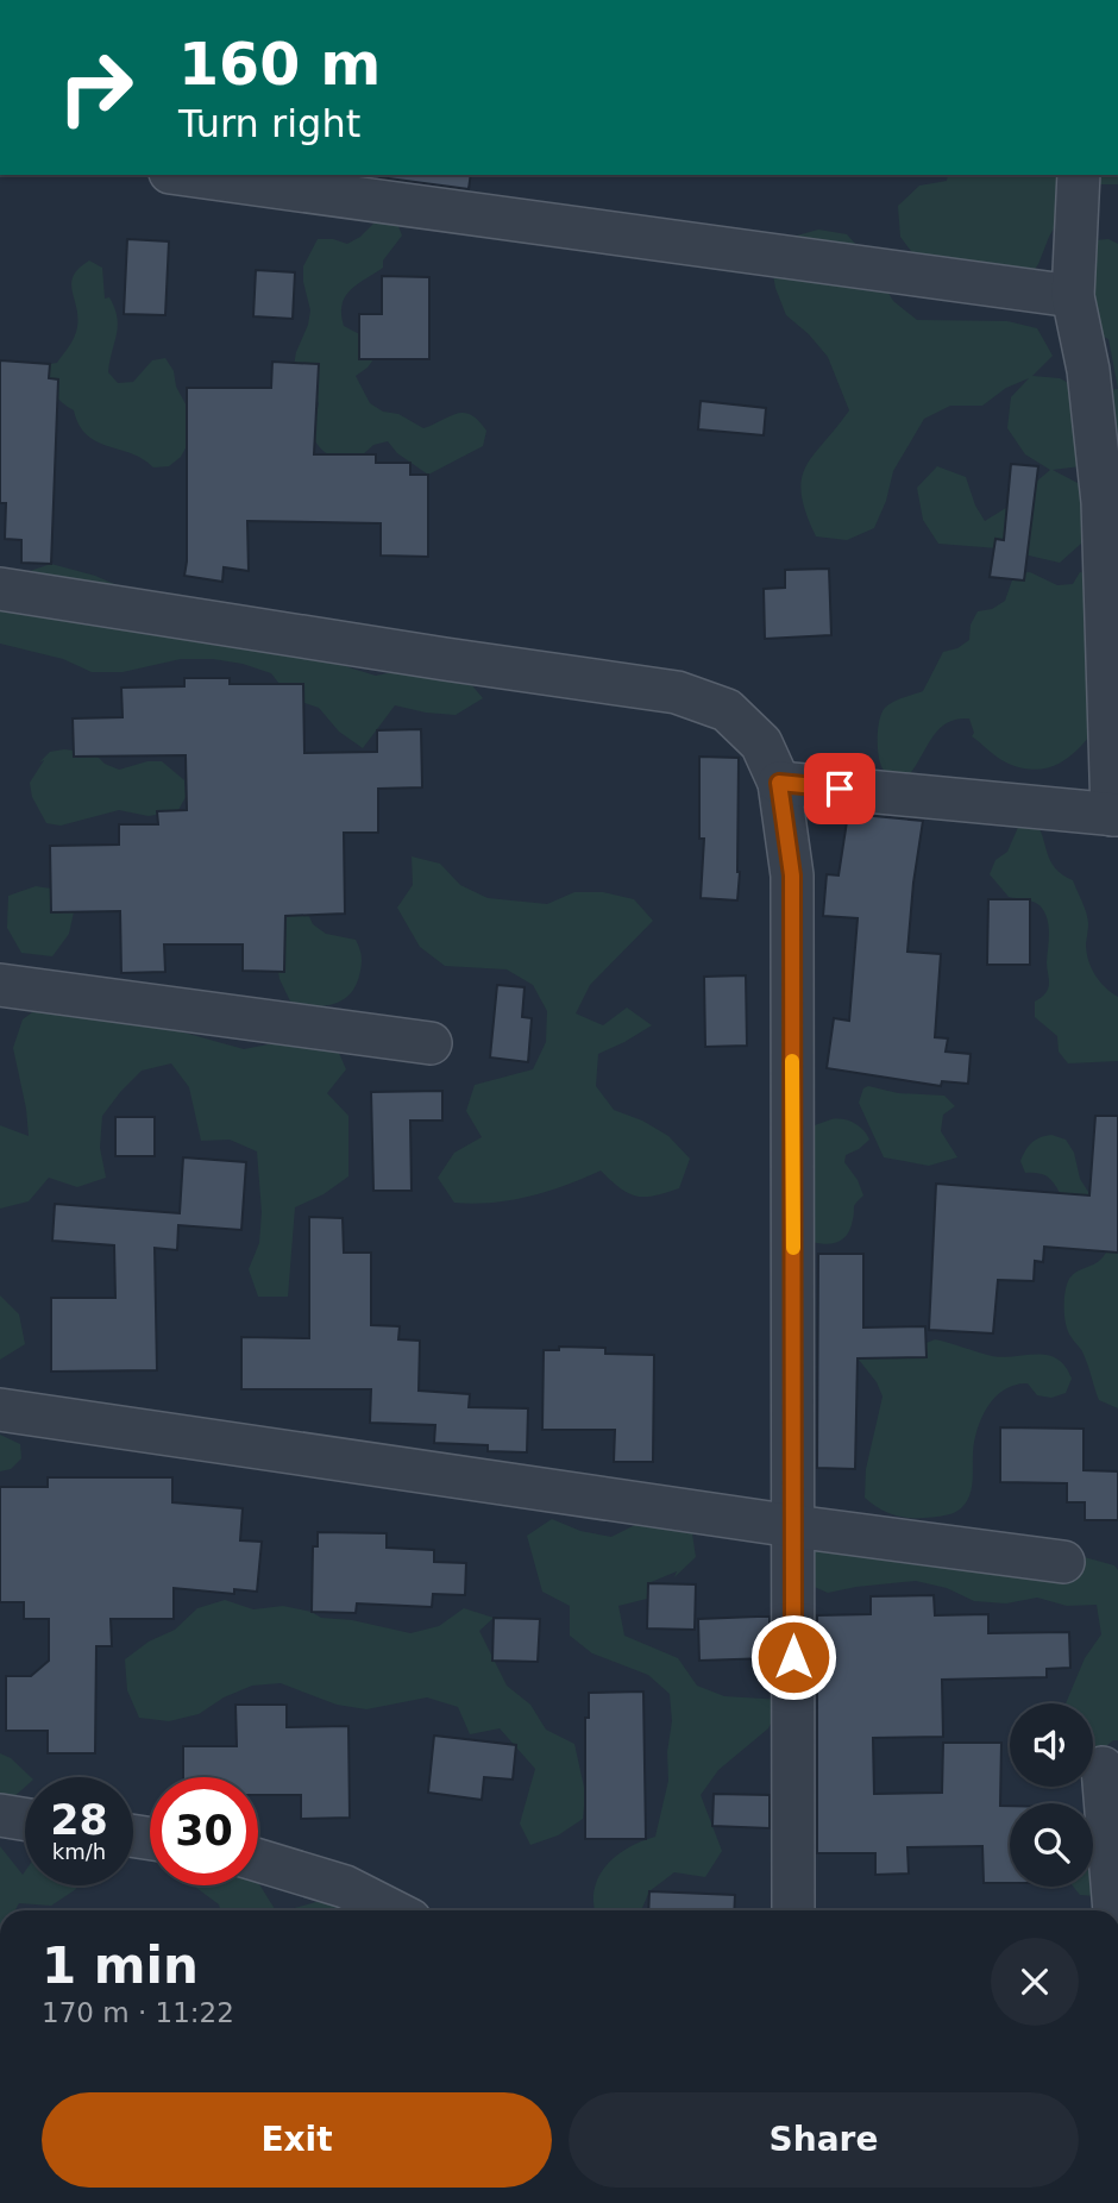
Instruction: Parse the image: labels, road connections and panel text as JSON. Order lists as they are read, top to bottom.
{
  "page": {
    "turn": ["160 m", "Turn right"],
    "speed": "28 km/h",
    "limit": "30",
    "heading": ["1 min", "170 m · 11:22"],
    "buttons": ["Exit", "Share"]
  }
}
